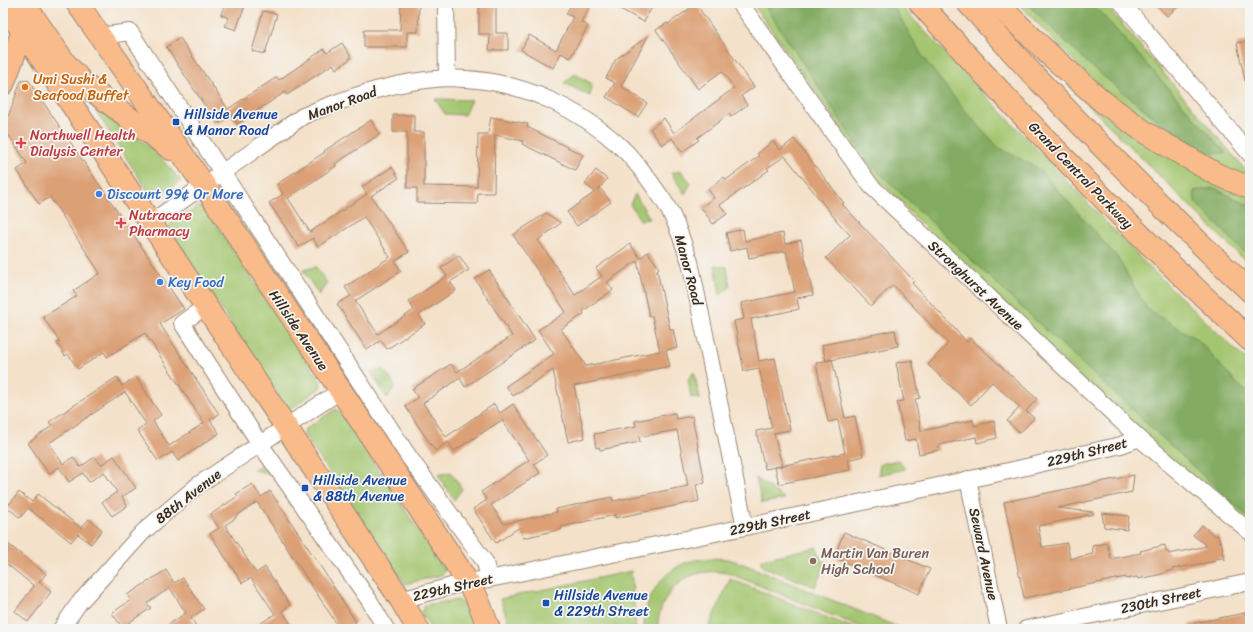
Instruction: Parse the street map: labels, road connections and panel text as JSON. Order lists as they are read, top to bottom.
{
  "streets": {
    "main road": ["Grand Central Parkway", "Hillside Avenue"],
    "street": [
      "Manor Road",
      "Stronghurst Avenue",
      "229th Street",
      "88th Avenue",
      "Seward Avenue",
      "230th Street"
    ]
  },
  "crossings": [
    ["Manor Road", "Hillside Avenue"],
    ["Manor Road", "229th Street"],
    ["Stronghurst Avenue", "229th Street"],
    ["Hillside Avenue", "229th Street"],
    ["Hillside Avenue", "88th Avenue"],
    ["229th Street", "Seward Avenue"]
  ],
  "places": {
    "other": [
      "Umi Sushi & Seafood Buffet",
      "Discount 99¢ Or More",
      "Key Food",
      "Martin Van Buren High School"
    ],
    "transit": ["Hillside Avenue & Manor Road", "Hillside Avenue & 88th Avenue", "Hillside Avenue & 229th Street"],
    "health": ["Northwell Health Dialysis Center", "Nutracare Pharmacy"]
  }
}
